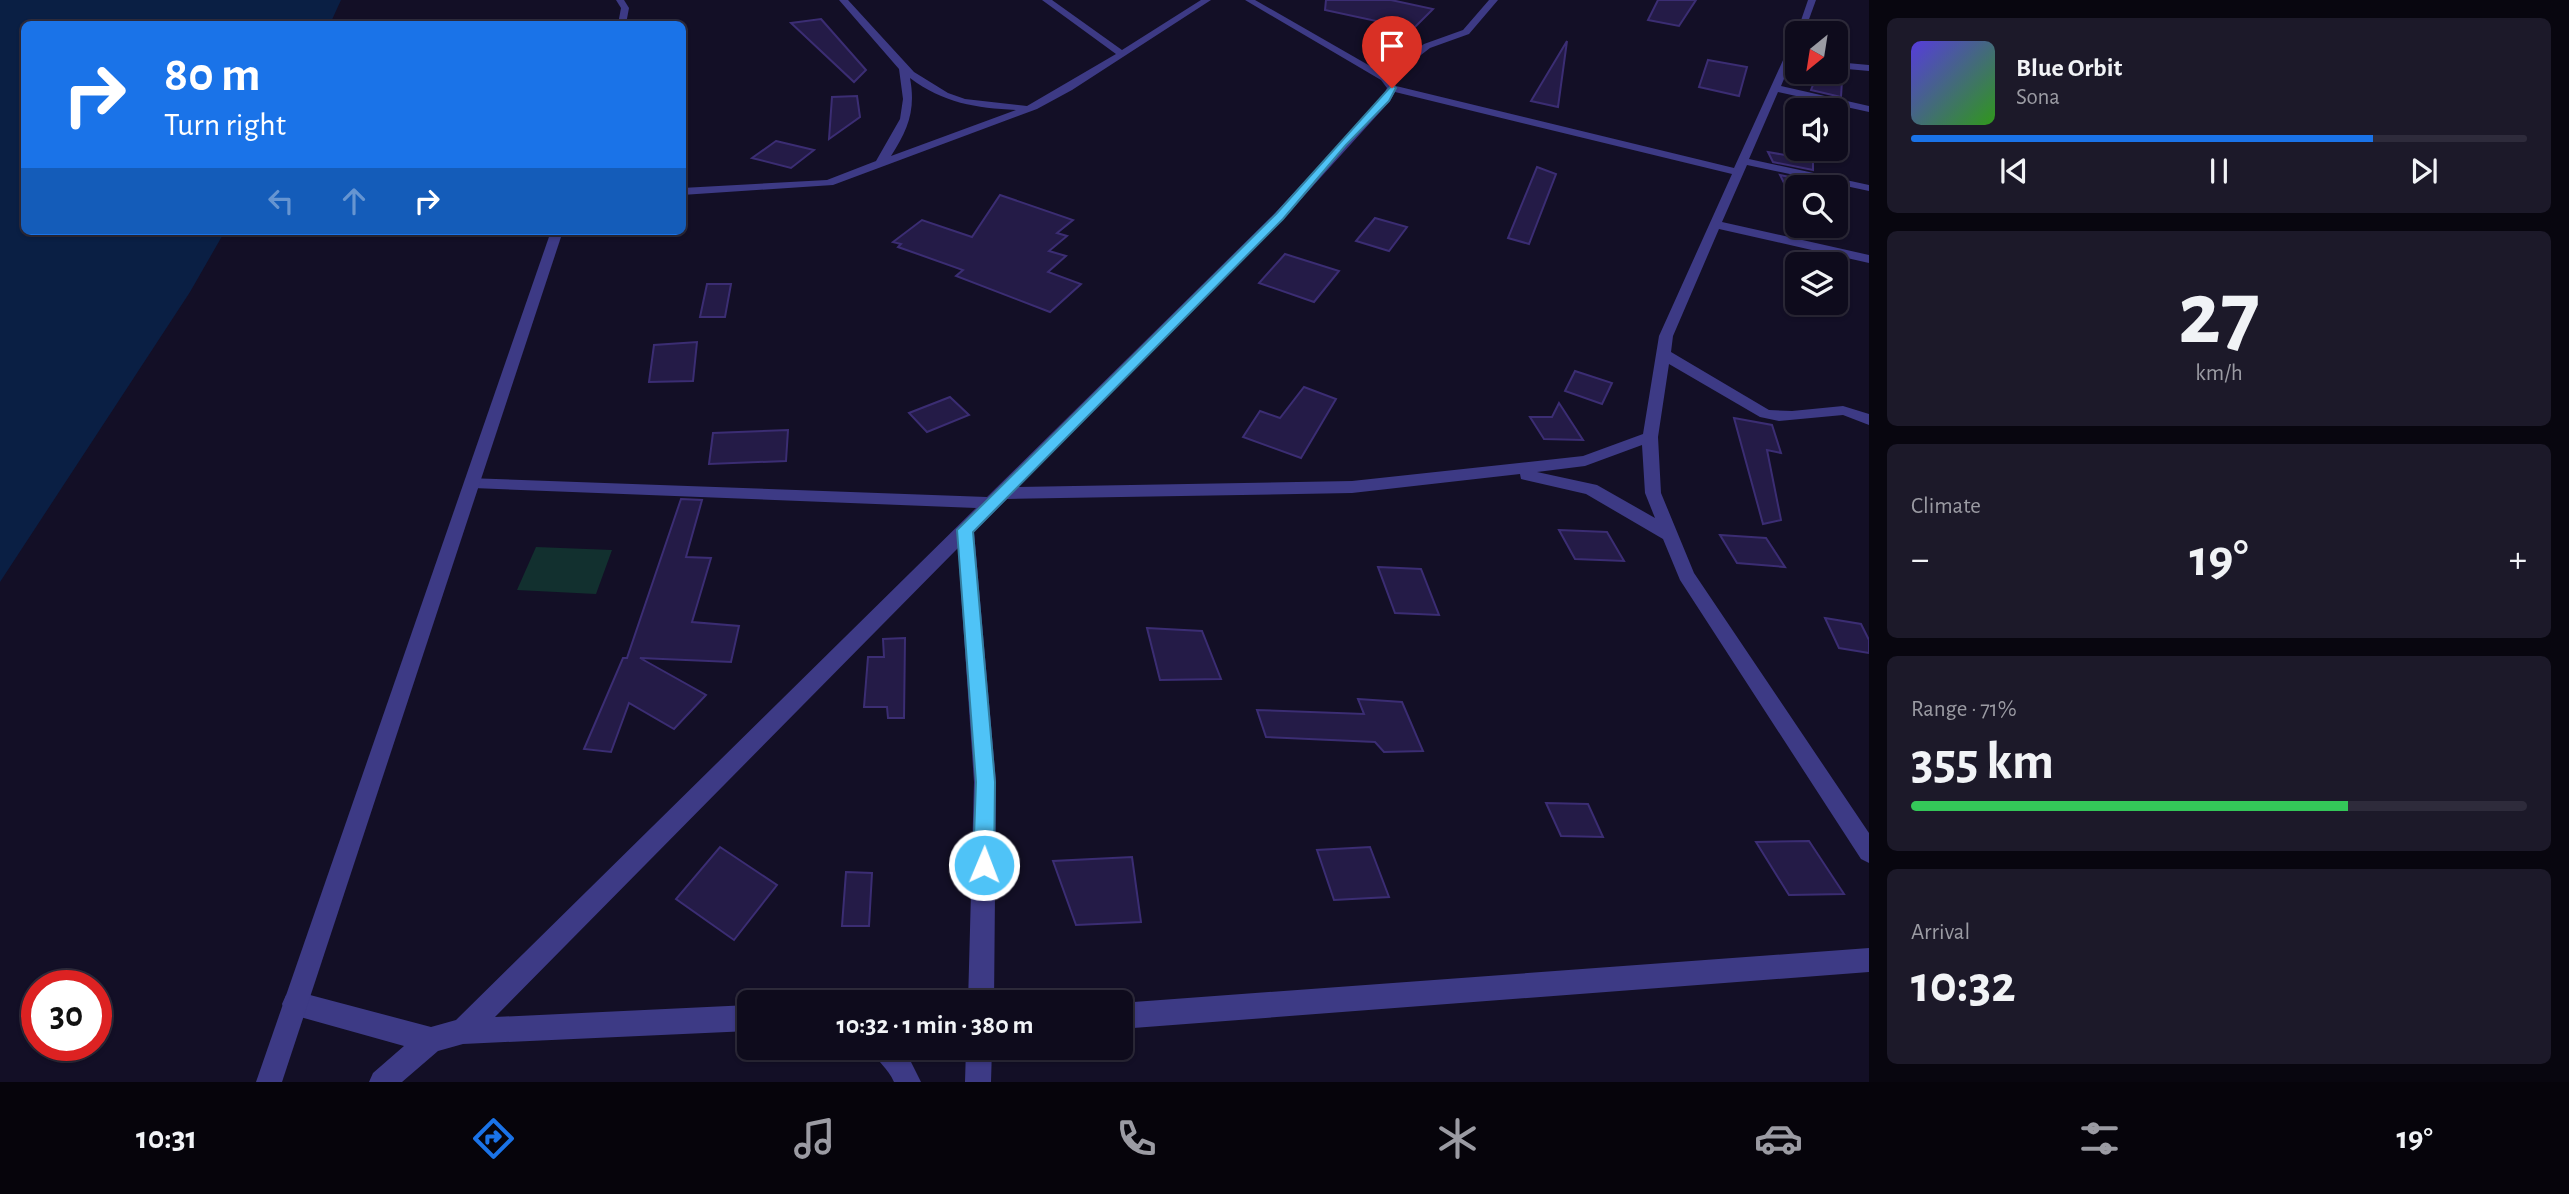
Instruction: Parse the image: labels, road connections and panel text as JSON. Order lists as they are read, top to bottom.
{
  "north": "bottom left",
  "page": {
    "turn": ["80 m", "Turn right"],
    "song": ["Blue Orbit", "Sona"],
    "tile": [
      ["27", "km/h"],
      "Climate",
      ["Range · 71%", "355 km"],
      ["Arrival", "10:32"]
    ],
    "heat": ["−", "19°", "+"],
    "limit": "30",
    "trip": "10:32 · 1 min · 380 m",
    "tabs": ["10:31", "19°"]
  }
}
